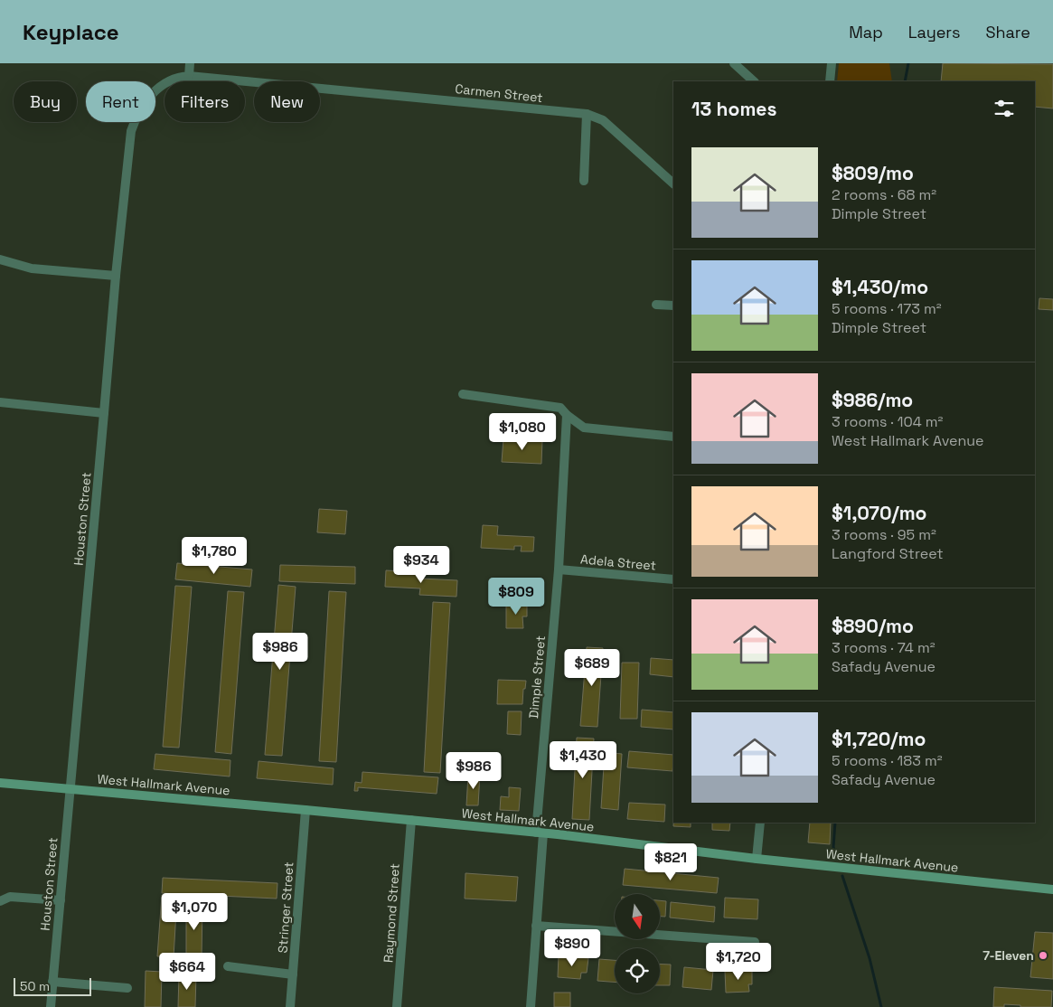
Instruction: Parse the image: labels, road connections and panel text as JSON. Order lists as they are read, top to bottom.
{
  "streets": {
    "street": [
      "Carmen Street",
      "Houston Street",
      "Adela Street",
      "Dimple Street",
      "West Hallmark Avenue",
      "Stringer Street",
      "Raymond Street"
    ]
  },
  "crossings": [
    ["Carmen Street", "Houston Street"],
    ["Houston Street", "West Hallmark Avenue"],
    ["Adela Street", "Dimple Street"],
    ["Dimple Street", "West Hallmark Avenue"],
    ["West Hallmark Avenue", "Stringer Street"],
    ["West Hallmark Avenue", "Raymond Street"]
  ],
  "places": ["7-Eleven"],
  "scale_bar": "50 m",
  "north": "bottom",
  "page": {
    "header": "Keyplace",
    "nav": ["Map", "Layers", "Share"],
    "chip": [
      "Buy",
      "Rent",
      "Filters",
      "New"
    ],
    "heading": "13 homes",
    "list": [
      {
        "name": "$809/mo",
        "note": "2 rooms · 68 m² · Dimple Street"
      },
      {
        "name": "$1,430/mo",
        "note": "5 rooms · 173 m² · Dimple Street"
      },
      {
        "name": "$986/mo",
        "note": "3 rooms · 104 m² · West Hallmark Avenue"
      },
      {
        "name": "$1,070/mo",
        "note": "3 rooms · 95 m² · Langford Street"
      },
      {
        "name": "$890/mo",
        "note": "3 rooms · 74 m² · Safady Avenue"
      },
      {
        "name": "$1,720/mo",
        "note": "5 rooms · 183 m² · Safady Avenue"
      }
    ],
    "price": [
      "$1,080",
      "$1,780",
      "$934",
      "$809",
      "$986",
      "$689",
      "$1,430",
      "$986",
      "$821",
      "$1,070",
      "$890",
      "$1,720",
      "$664"
    ],
    "scale": "50 m"
  }
}
